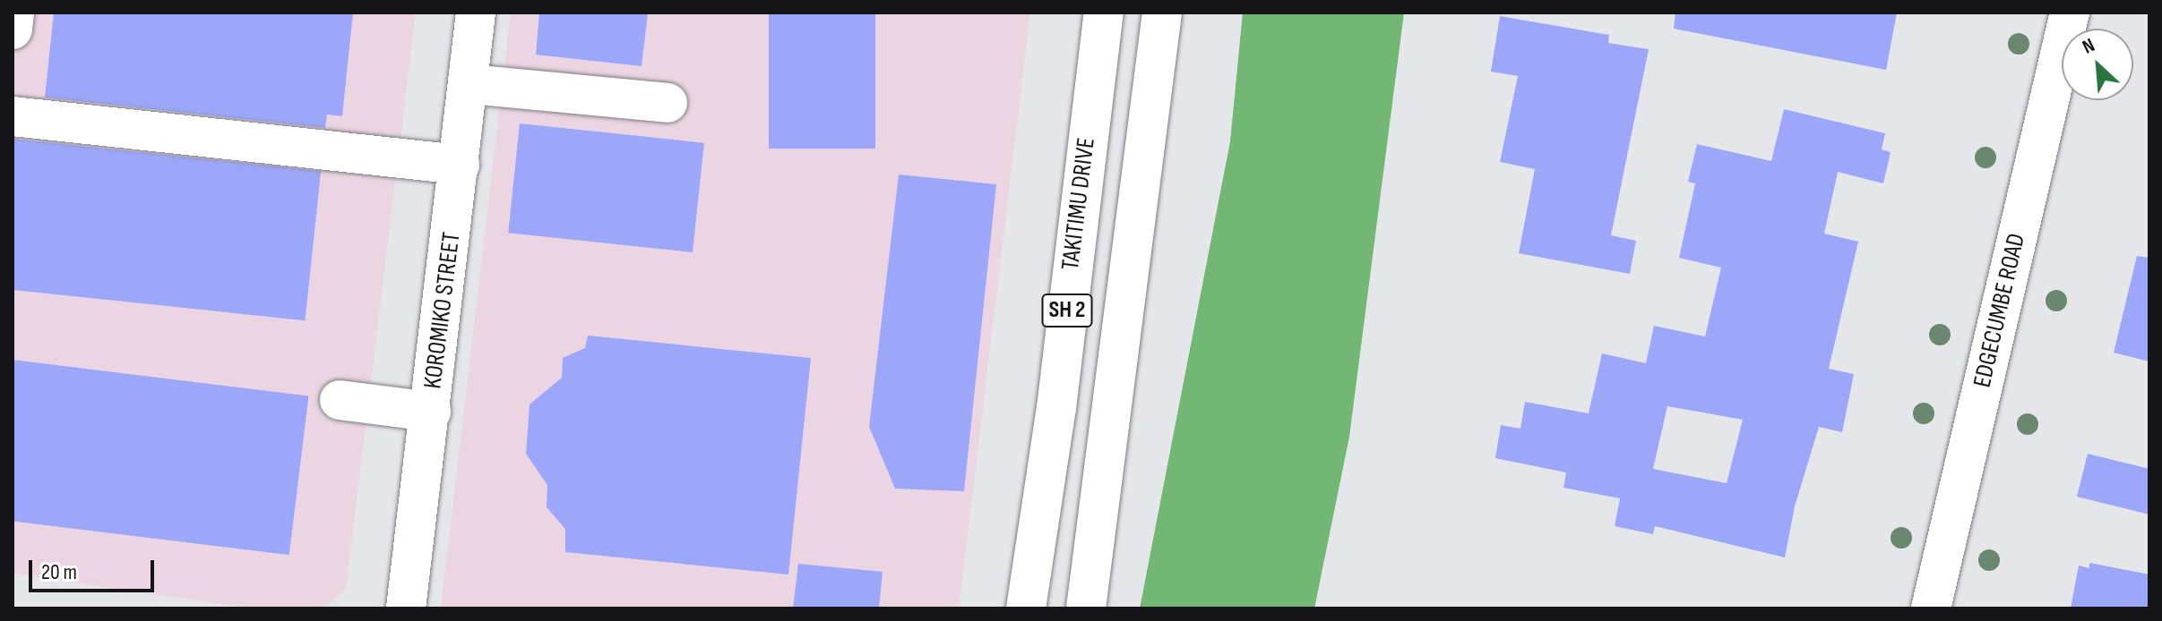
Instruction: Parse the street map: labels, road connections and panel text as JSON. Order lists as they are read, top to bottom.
{
  "streets": {
    "main road": [
      "TAKITIMU DRIVE",
      "KOROMIKO STREET",
      "SH 2",
      "EDGECUMBE ROAD"
    ]
  },
  "scale_bar": "20 m",
  "north": "top left"
}
